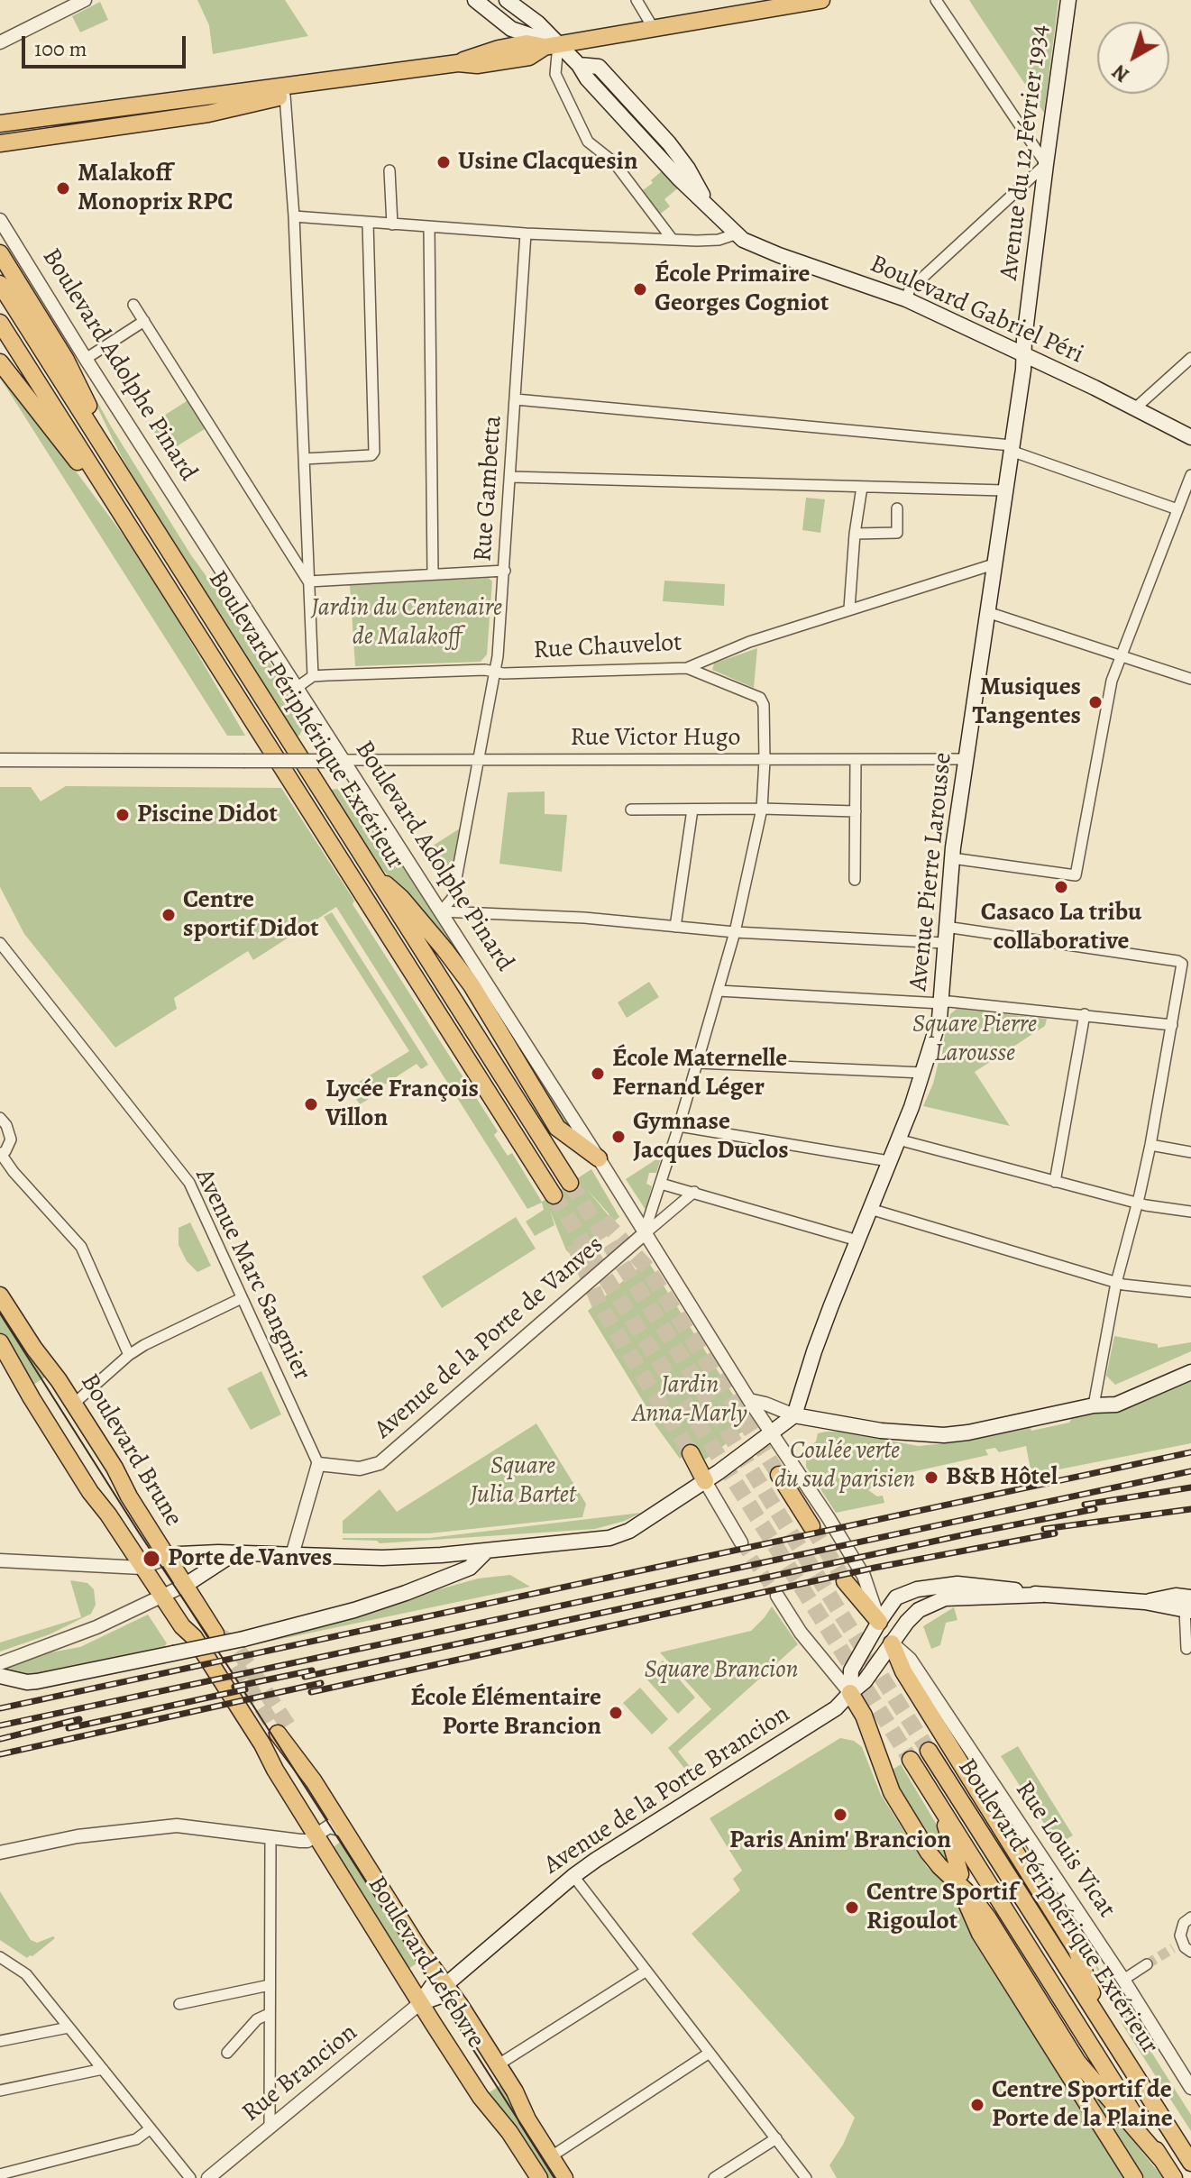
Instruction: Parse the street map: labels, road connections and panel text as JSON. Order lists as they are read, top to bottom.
{
  "streets": {
    "main road": [
      "Avenue du 12 Février 1934",
      "Boulevard Gabriel Péri",
      "Boulevard Périphérique Extérieur",
      "Avenue Pierre Larousse",
      "Boulevard Brune",
      "Avenue de la Porte Brancion",
      "Boulevard Lefebvre"
    ],
    "street": [
      "Boulevard Adolphe Pinard",
      "Rue Gambetta",
      "Rue Chauvelot",
      "Rue Victor Hugo",
      "Avenue Marc Sangnier",
      "Avenue de la Porte de Vanves",
      "Rue Louis Vicat",
      "Rue Brancion"
    ]
  },
  "crossings": [
    ["Avenue du 12 Février 1934", "Boulevard Gabriel Péri"],
    ["Avenue du 12 Février 1934", "Avenue Pierre Larousse"],
    ["Boulevard Gabriel Péri", "Avenue Pierre Larousse"],
    ["Boulevard Adolphe Pinard", "Rue Gambetta"],
    ["Boulevard Adolphe Pinard", "Rue Victor Hugo"],
    ["Boulevard Adolphe Pinard", "Avenue de la Porte de Vanves"],
    ["Rue Gambetta", "Rue Chauvelot"],
    ["Rue Gambetta", "Rue Victor Hugo"],
    ["Rue Chauvelot", "Avenue Pierre Larousse"],
    ["Rue Victor Hugo", "Avenue Pierre Larousse"],
    ["Avenue Marc Sangnier", "Avenue de la Porte de Vanves"],
    ["Boulevard Brune", "Boulevard Lefebvre"],
    ["Avenue de la Porte Brancion", "Rue Louis Vicat"],
    ["Avenue de la Porte Brancion", "Boulevard Lefebvre"],
    ["Avenue de la Porte Brancion", "Rue Brancion"],
    ["Boulevard Lefebvre", "Rue Brancion"]
  ],
  "parks": [
    "Jardin du Centenaire de Malakoff",
    "Square Pierre Larousse",
    "Jardin Anna-Marly",
    "Coulée verte du sud parisien",
    "Square Julia Bartet",
    "Square Brancion"
  ],
  "places": [
    "Usine Clacquesin",
    "Malakoff Monoprix RPC",
    "École Primaire Georges Cogniot",
    "Musiques Tangentes",
    "Piscine Didot",
    "Casaco La tribu collaborative",
    "Centre sportif Didot",
    "École Maternelle Fernand Léger",
    "Lycée François Villon",
    "Gymnase Jacques Duclos",
    "B&B Hôtel",
    "Porte de Vanves",
    "École Élémentaire Porte Brancion",
    "Paris Anim' Brancion",
    "Centre Sportif Rigoulot",
    "Centre Sportif de Porte de la Plaine"
  ],
  "scale_bar": "100 m",
  "north": "bottom left"
}
